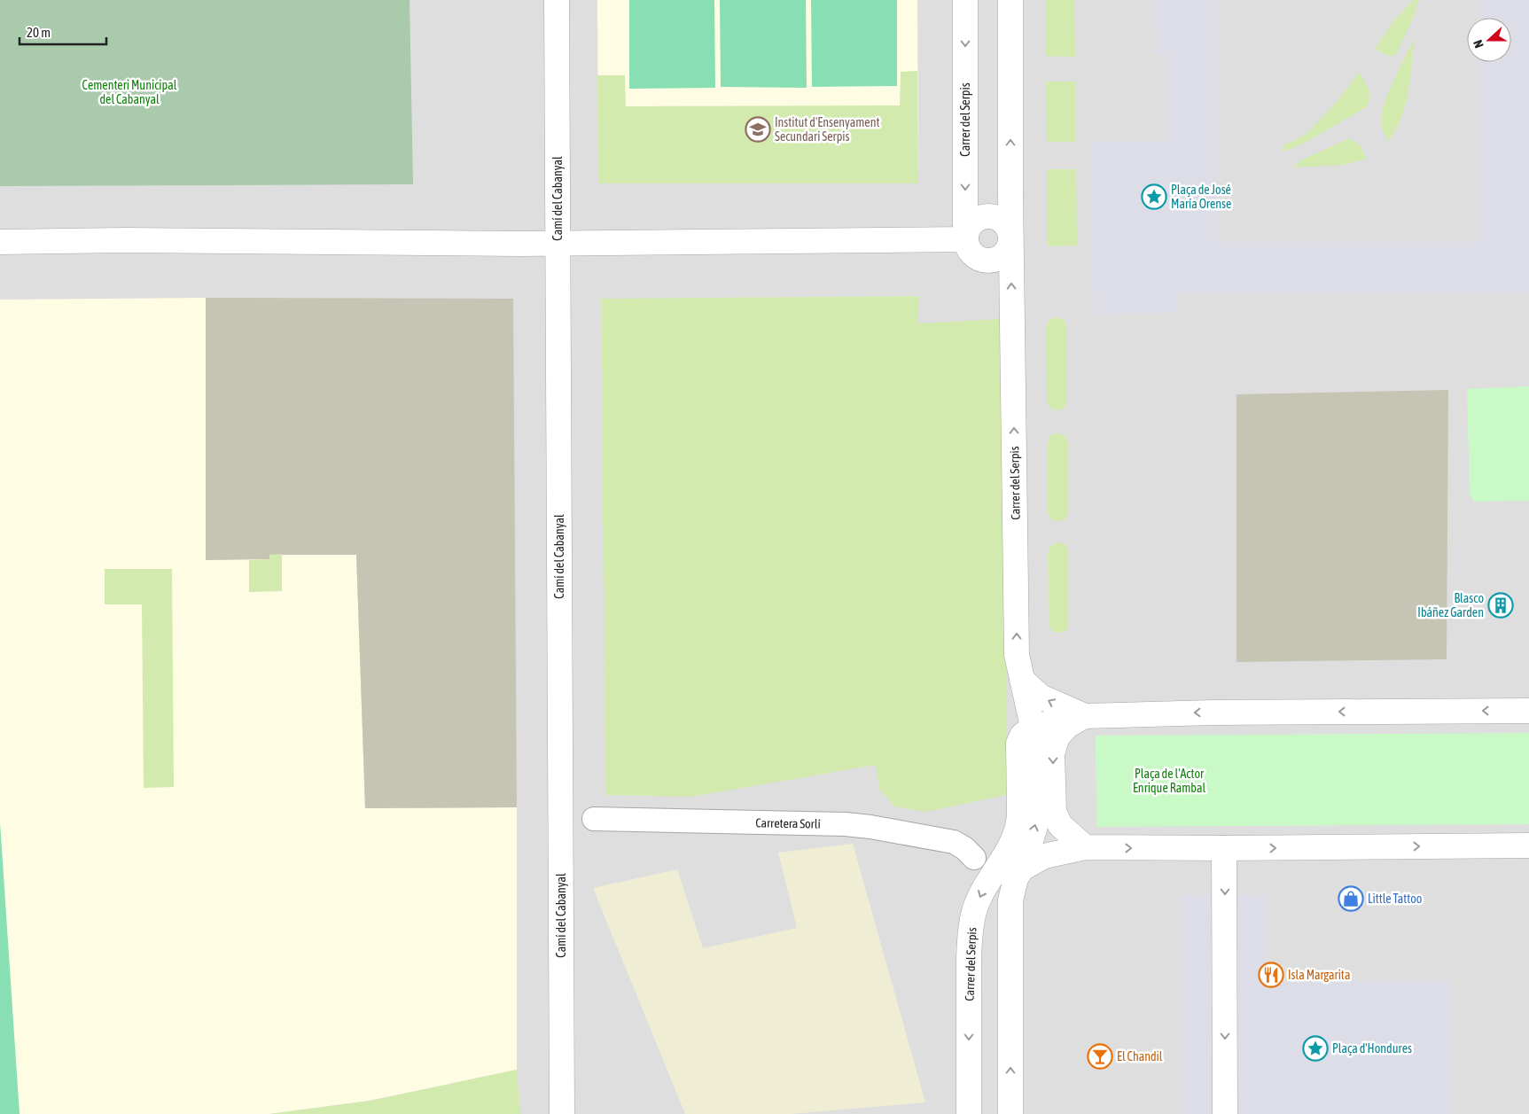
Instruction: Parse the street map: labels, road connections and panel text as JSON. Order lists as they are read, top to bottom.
{
  "streets": {
    "street": ["Carrer del Serpis", "Camí del Cabanyal", "Carretera Sorlí"]
  },
  "parks": ["Cementeri Municipal del Cabanyal", "Plaça de l'Actor Enrique Rambal"],
  "places": {
    "school or university": ["Institut d'Ensenyament Secundari Serpis"],
    "place": ["Plaça de José María Orense", "Plaça d'Hondures"],
    "building": ["Blasco Ibáñez Garden"],
    "shop": ["Little Tattoo"],
    "restaurant": ["Isla Margarita"],
    "bar": ["El Chandil"]
  },
  "scale_bar": "20 m",
  "north": "left"
}
